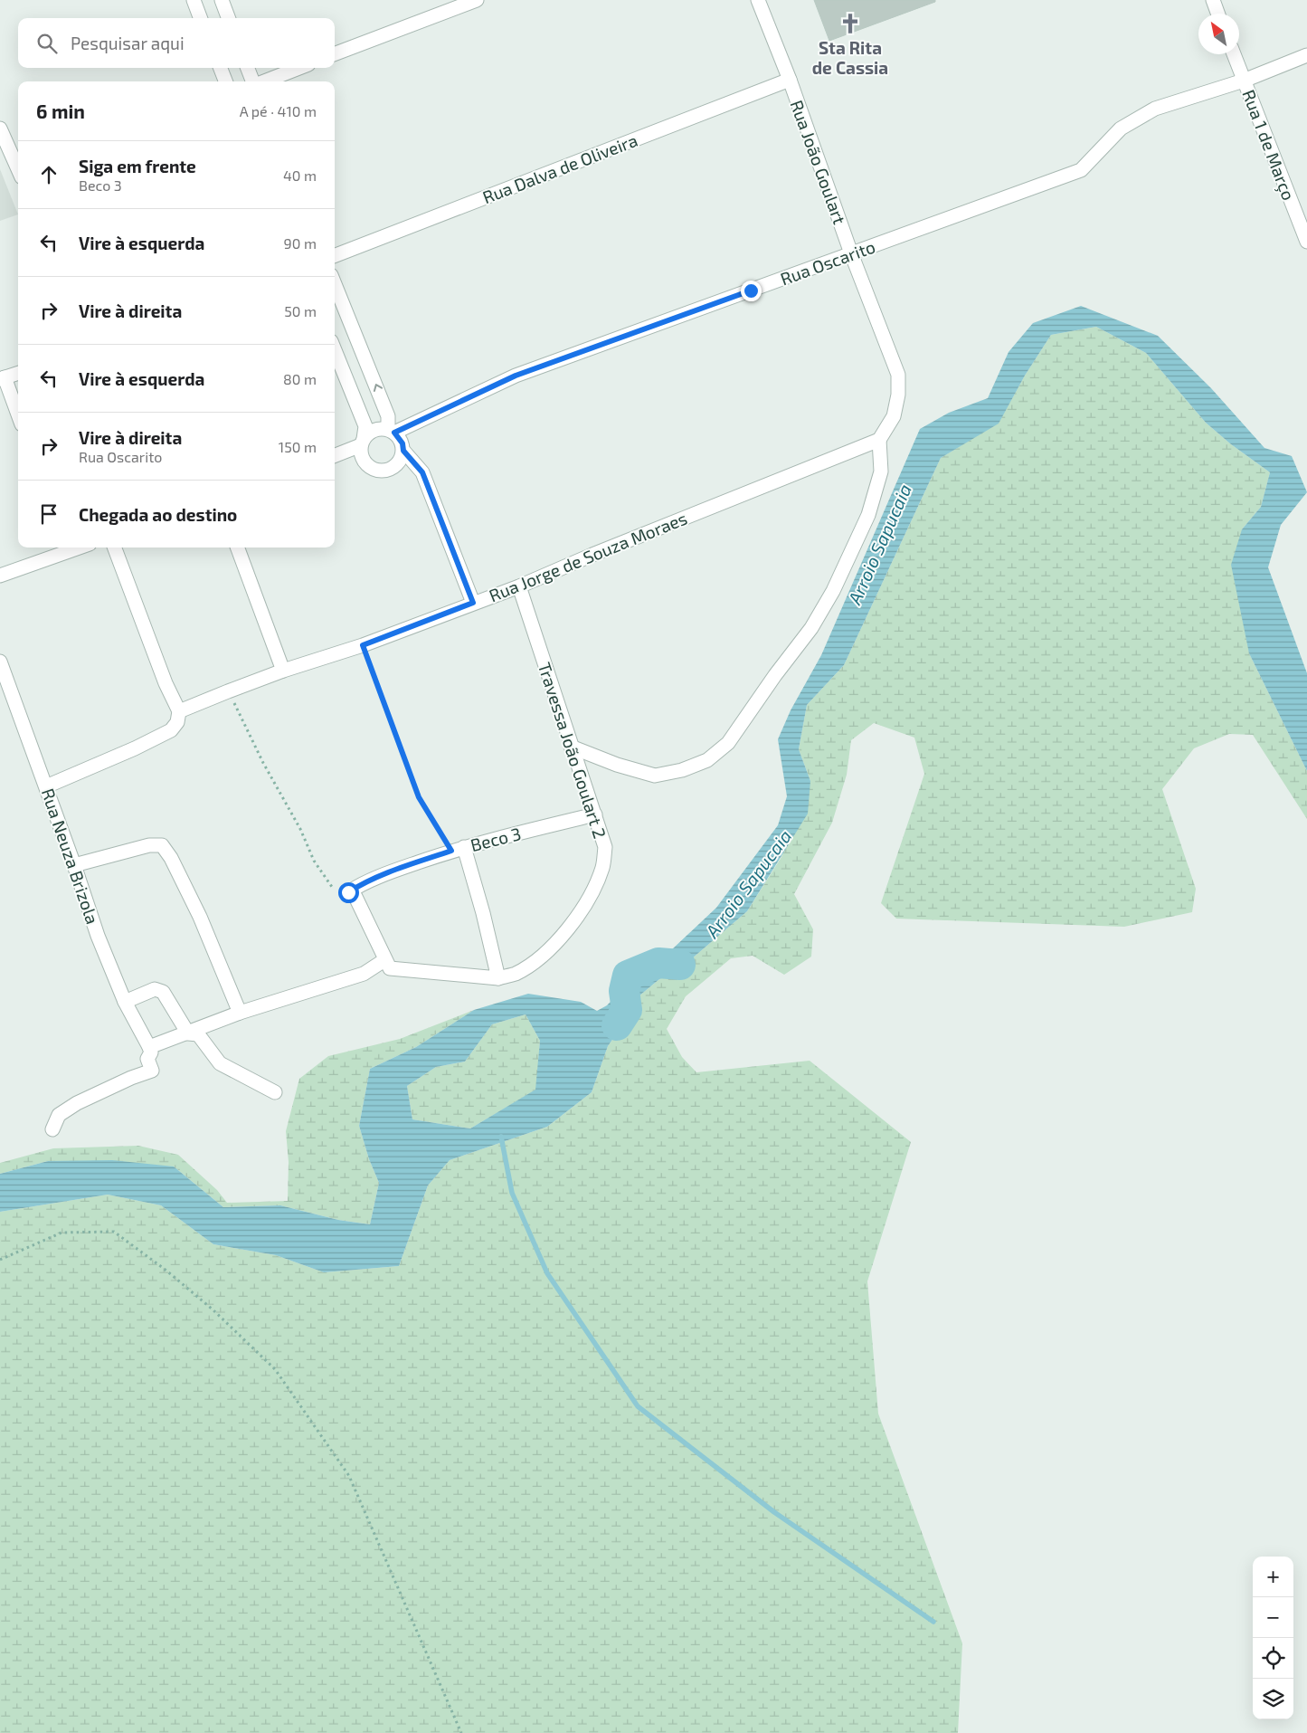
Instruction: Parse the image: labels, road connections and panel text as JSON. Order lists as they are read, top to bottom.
{
  "streets": {
    "street": [
      "Rua 1 de Março",
      "Rua João Goulart",
      "Rua Dalva de Oliveira",
      "Rua Oscarito",
      "Rua Jorge de Souza Moraes",
      "Travessa João Goulart 2",
      "Beco 3",
      "Rua Neuza Brizola"
    ]
  },
  "crossings": [
    ["Rua 1 de Março", "Rua Oscarito"],
    ["Rua João Goulart", "Rua Dalva de Oliveira"],
    ["Rua João Goulart", "Rua Oscarito"],
    ["Rua João Goulart", "Rua Jorge de Souza Moraes"],
    ["Rua Jorge de Souza Moraes", "Travessa João Goulart 2"],
    ["Travessa João Goulart 2", "Beco 3"]
  ],
  "water": ["Arroio Sapucaia"],
  "places": {
    "church": ["Sta Rita de Cassia"]
  },
  "north": "top left",
  "page": {
    "search": "Pesquisar aqui",
    "heading": ["6 min", "A pé · 410 m"],
    "list": [
      ["Siga em frente", "Beco 3", "40 m"],
      ["Vire à esquerda", "90 m"],
      ["Vire à direita", "50 m"],
      ["Vire à esquerda", "80 m"],
      ["Vire à direita", "Rua Oscarito", "150 m"],
      "Chegada ao destino"
    ],
    "map_buttons": ["+", "−"]
  }
}
